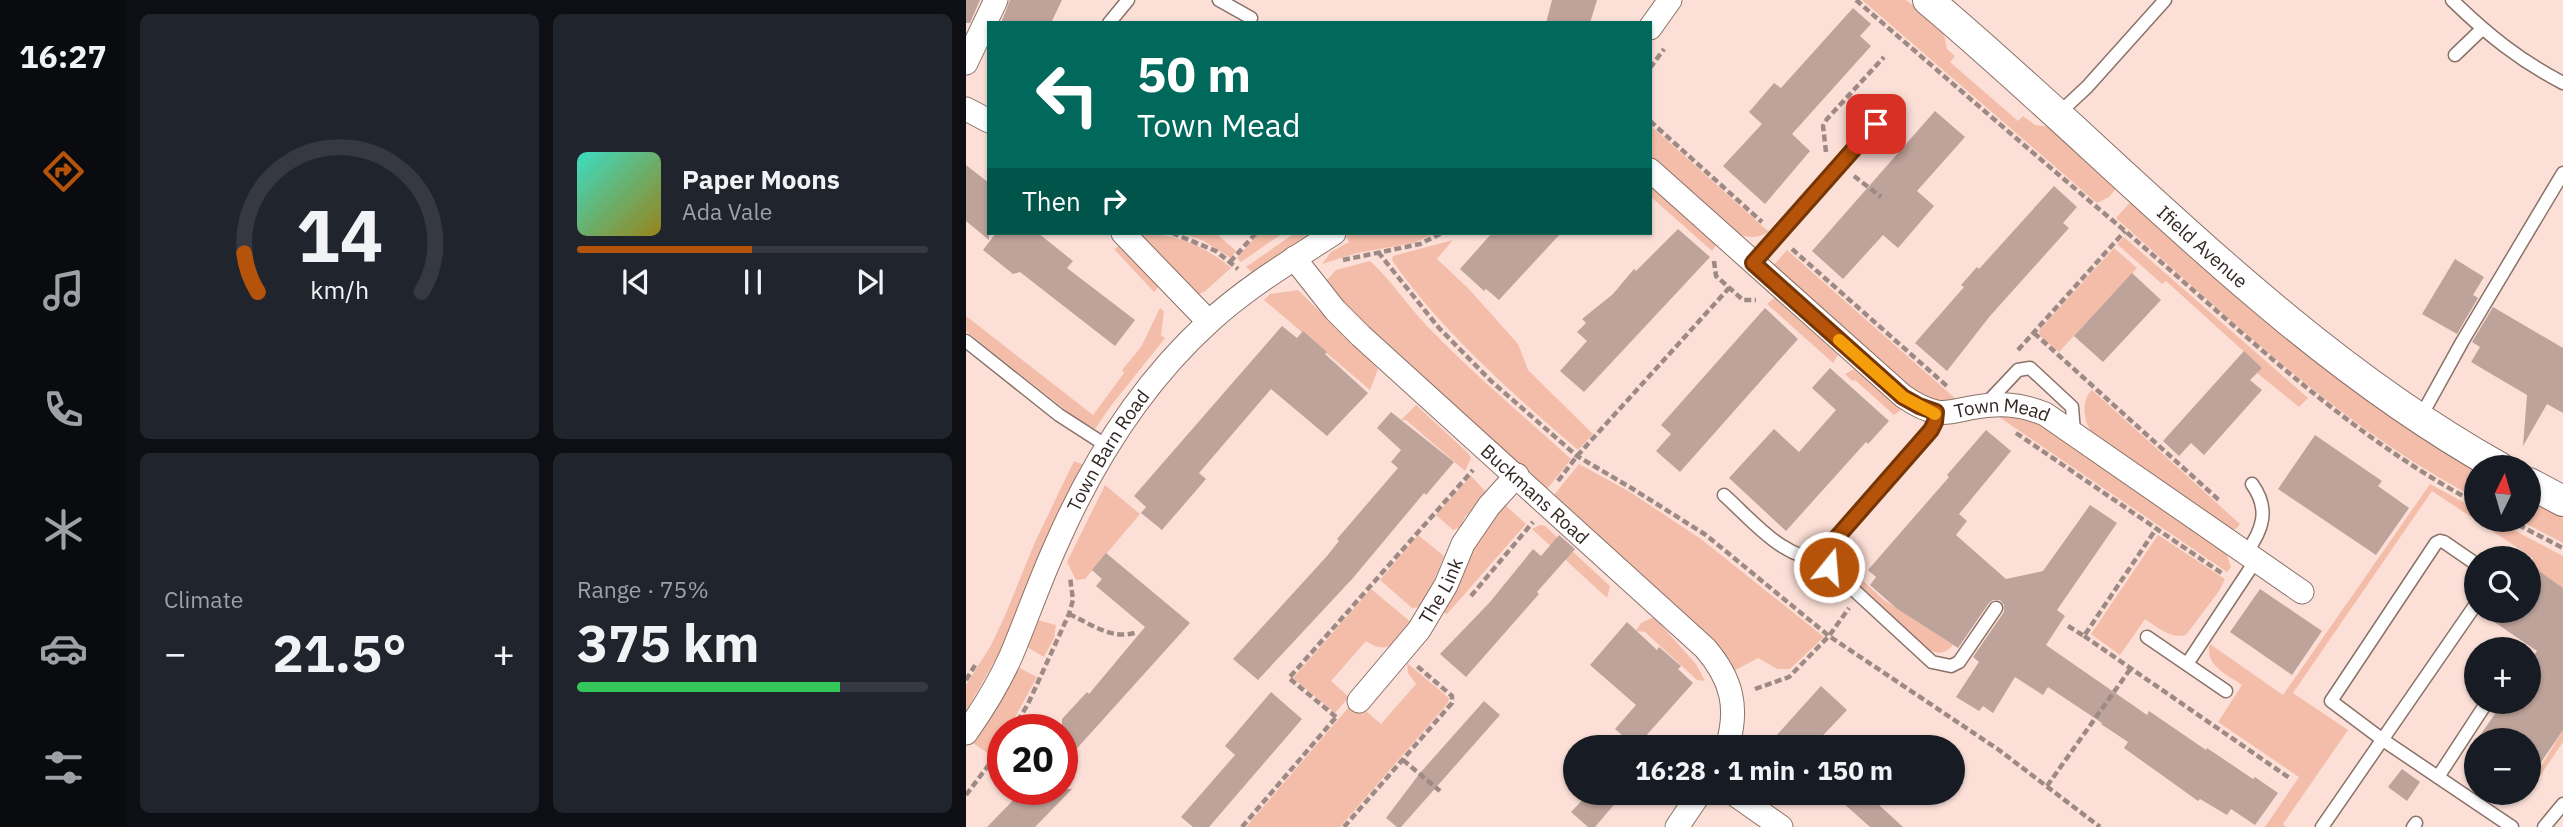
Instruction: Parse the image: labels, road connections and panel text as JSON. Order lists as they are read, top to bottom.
{
  "streets": {
    "street": [
      "Ifield Avenue",
      "Town Mead",
      "Town Barn Road",
      "Buckmans Road",
      "The Link"
    ]
  },
  "crossings": [
    ["Town Barn Road", "Buckmans Road"],
    ["Buckmans Road", "The Link"]
  ],
  "north": "top",
  "page": {
    "tabs": "16:27",
    "turn": ["50 m", "Town Mead"],
    "song": ["Paper Moons", "Ada Vale"],
    "then": "Then",
    "tile": [
      "Climate",
      ["Range · 75%", "375 km"]
    ],
    "map_buttons": ["+", "−"],
    "heat": ["−", "21.5°", "+"],
    "limit": "20",
    "trip": "16:28 · 1 min · 150 m",
    "gauge": ["14", "km/h"]
  }
}
